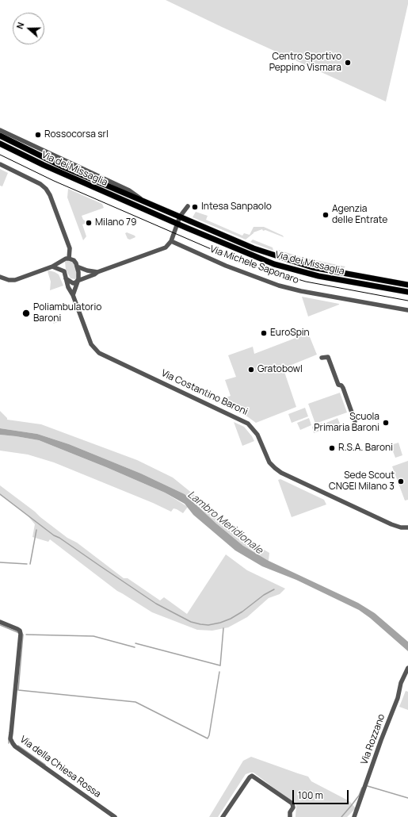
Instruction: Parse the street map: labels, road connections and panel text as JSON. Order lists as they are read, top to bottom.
{
  "streets": {
    "main road": ["Via dei Missaglia"],
    "street": [
      "Via Michele Saponaro",
      "Via Costantino Baroni",
      "Via Rozzano",
      "Via della Chiesa Rossa"
    ]
  },
  "water": ["Lambro Meridionale"],
  "places": [
    "Centro Sportivo Peppino Vismara",
    "Rossocorsa srl",
    "Intesa Sanpaolo",
    "Agenzia delle Entrate",
    "Milano 79",
    "Poliambulatorio Baroni",
    "EuroSpin",
    "Gratobowl",
    "Scuola Primaria Baroni",
    "R.S.A. Baroni",
    "Sede Scout CNGEI Milano 3"
  ],
  "scale_bar": "100 m",
  "north": "left"
}
